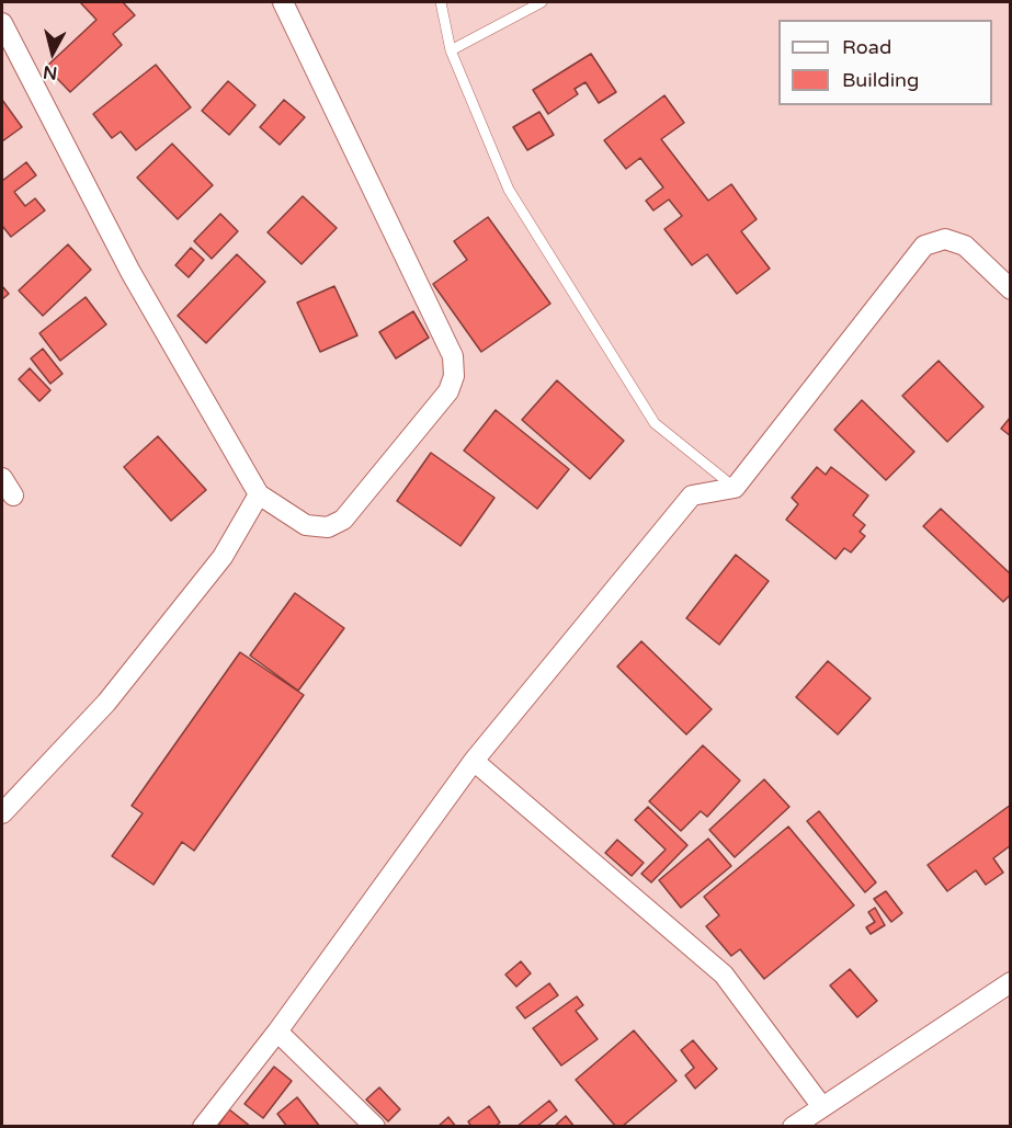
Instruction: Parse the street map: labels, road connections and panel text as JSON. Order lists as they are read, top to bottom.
{
  "legend": ["Road", "Building"],
  "north": "bottom"
}
